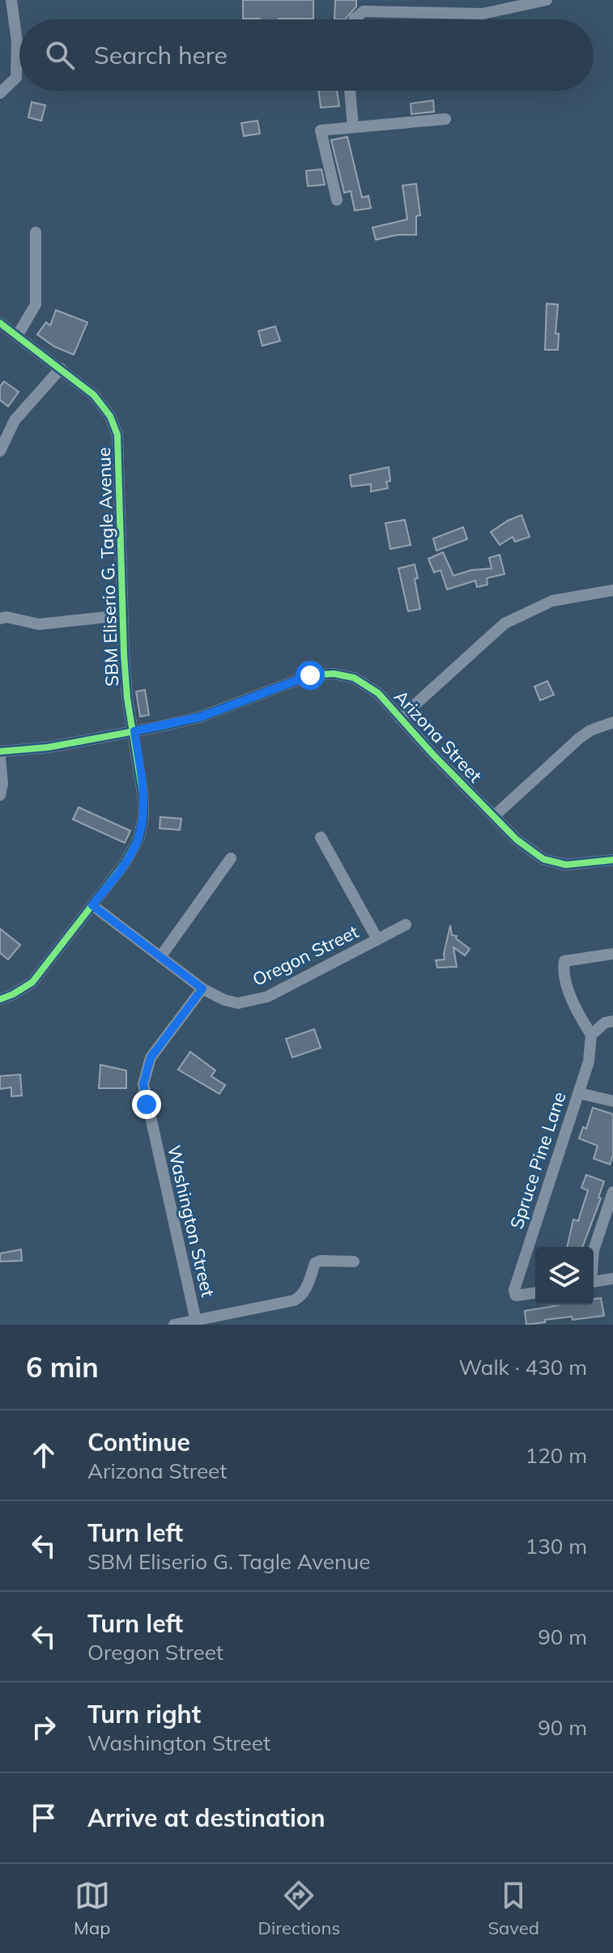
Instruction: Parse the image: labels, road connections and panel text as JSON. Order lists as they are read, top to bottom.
{
  "streets": {
    "street": [
      "SBM Eliserio G. Tagle Avenue",
      "Arizona Street",
      "Oregon Street",
      "Spruce Pine Lane",
      "Washington Street"
    ]
  },
  "crossings": [
    ["SBM Eliserio G. Tagle Avenue", "Arizona Street"],
    ["SBM Eliserio G. Tagle Avenue", "Oregon Street"],
    ["Oregon Street", "Washington Street"]
  ],
  "page": {
    "search": "Search here",
    "heading": ["6 min", "Walk · 430 m"],
    "list": [
      ["Continue", "Arizona Street", "120 m"],
      ["Turn left", "SBM Eliserio G. Tagle Avenue", "130 m"],
      ["Turn left", "Oregon Street", "90 m"],
      ["Turn right", "Washington Street", "90 m"],
      "Arrive at destination"
    ],
    "nav": ["Map", "Directions", "Saved"]
  }
}
